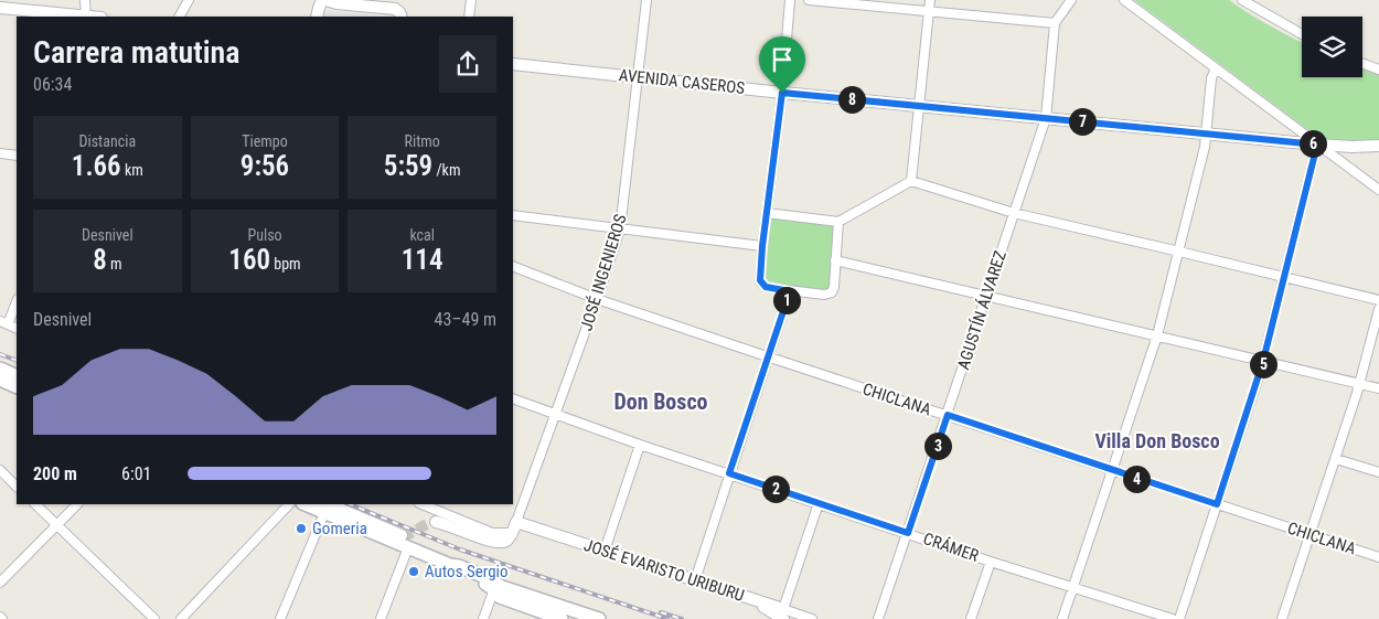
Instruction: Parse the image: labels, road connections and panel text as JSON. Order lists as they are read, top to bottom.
{
  "streets": {
    "street": [
      "AVENIDA CASEROS",
      "JOSÉ INGENIEROS",
      "AGUSTÍN ÁLVAREZ",
      "CHICLANA",
      "CRÁMER",
      "JOSÉ EVARISTO URIBURU"
    ]
  },
  "crossings": [
    ["AVENIDA CASEROS", "JOSÉ INGENIEROS"],
    ["AVENIDA CASEROS", "AGUSTÍN ÁLVAREZ"],
    ["JOSÉ INGENIEROS", "CHICLANA"],
    ["JOSÉ INGENIEROS", "CRÁMER"],
    ["JOSÉ INGENIEROS", "JOSÉ EVARISTO URIBURU"],
    ["AGUSTÍN ÁLVAREZ", "CHICLANA"],
    ["AGUSTÍN ÁLVAREZ", "CRÁMER"]
  ],
  "districts": ["Don Bosco", "Villa Don Bosco"],
  "places": ["Gomeria", "Autos Sergio"],
  "page": {
    "heading": ["Carrera matutina", "06:34"],
    "pins": [
      "8",
      "7",
      "6",
      "1",
      "5",
      "3",
      "4",
      "2"
    ],
    "stats": [
      ["Distancia", "1.66 km"],
      ["Tiempo", "9:56"],
      ["Ritmo", "5:59 /km"],
      ["Desnivel", "8 m"],
      ["Pulso", "160 bpm"],
      ["kcal", "114"]
    ],
    "chart": ["Desnivel", "43–49 m"],
    "list": [
      {
        "name": "200 m",
        "note": "6:01"
      }
    ]
  }
}
